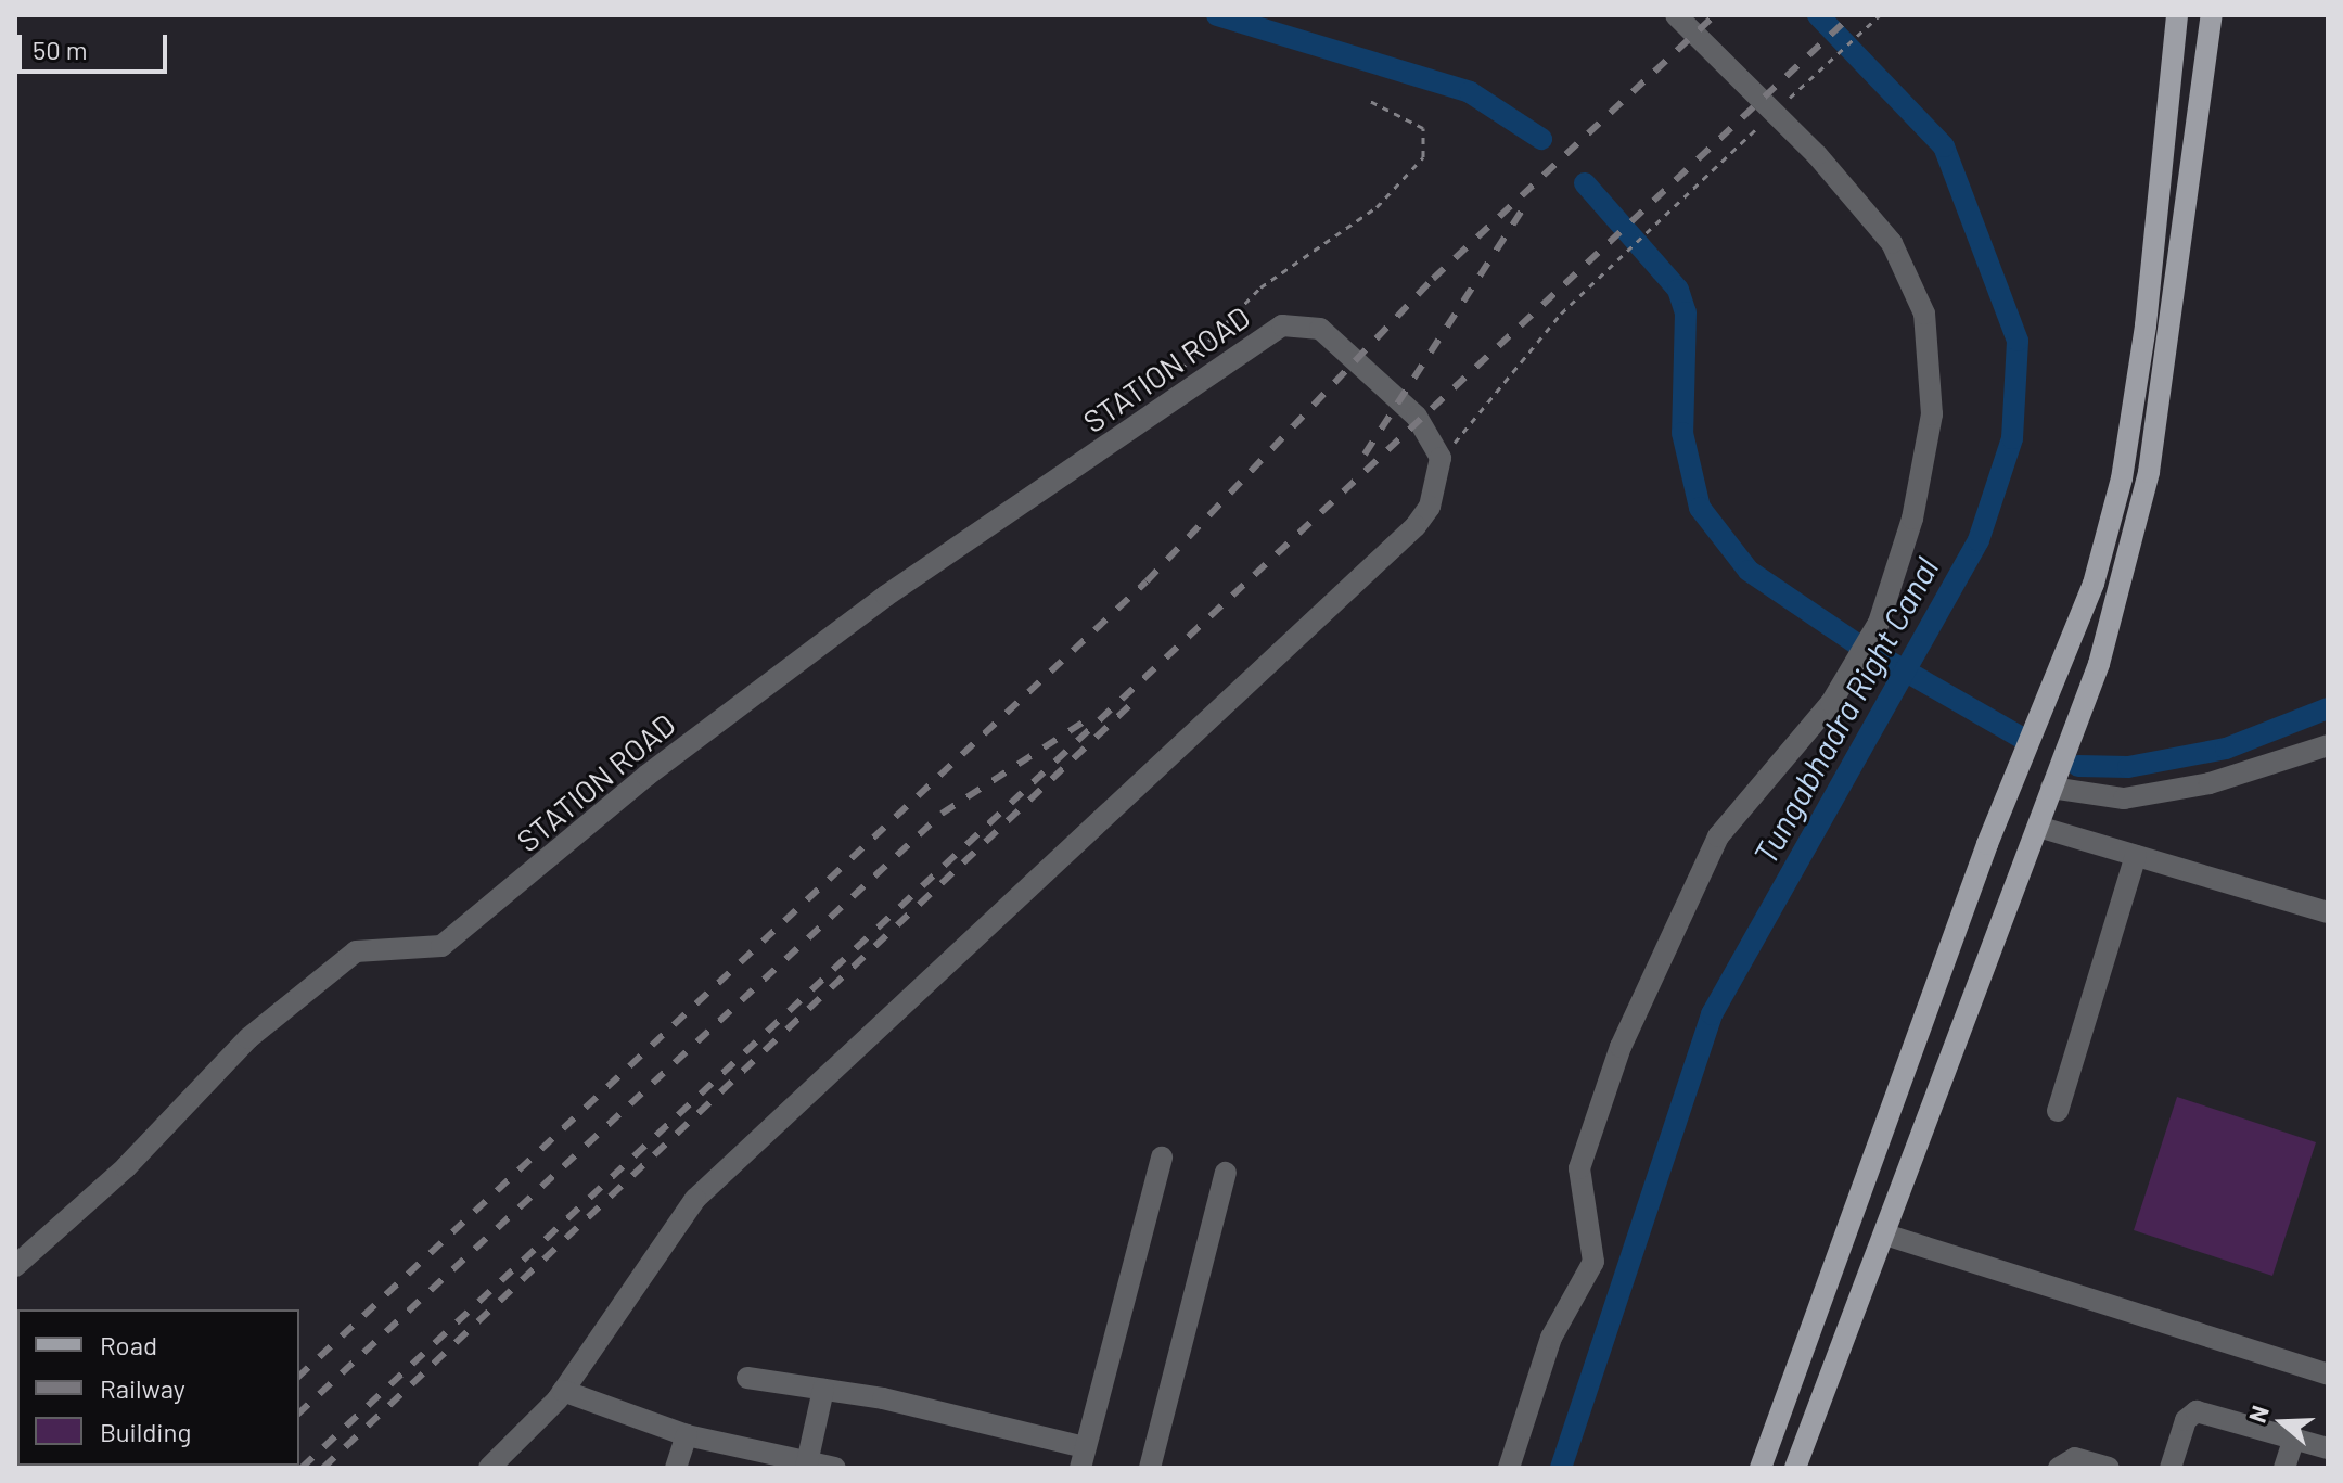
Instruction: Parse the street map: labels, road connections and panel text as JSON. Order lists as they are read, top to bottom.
{
  "streets": {
    "street": ["STATION ROAD"]
  },
  "water": ["Tungabhadra Right Canal"],
  "legend": ["Road", "Railway", "Building"],
  "scale_bar": "50 m",
  "north": "left"
}
